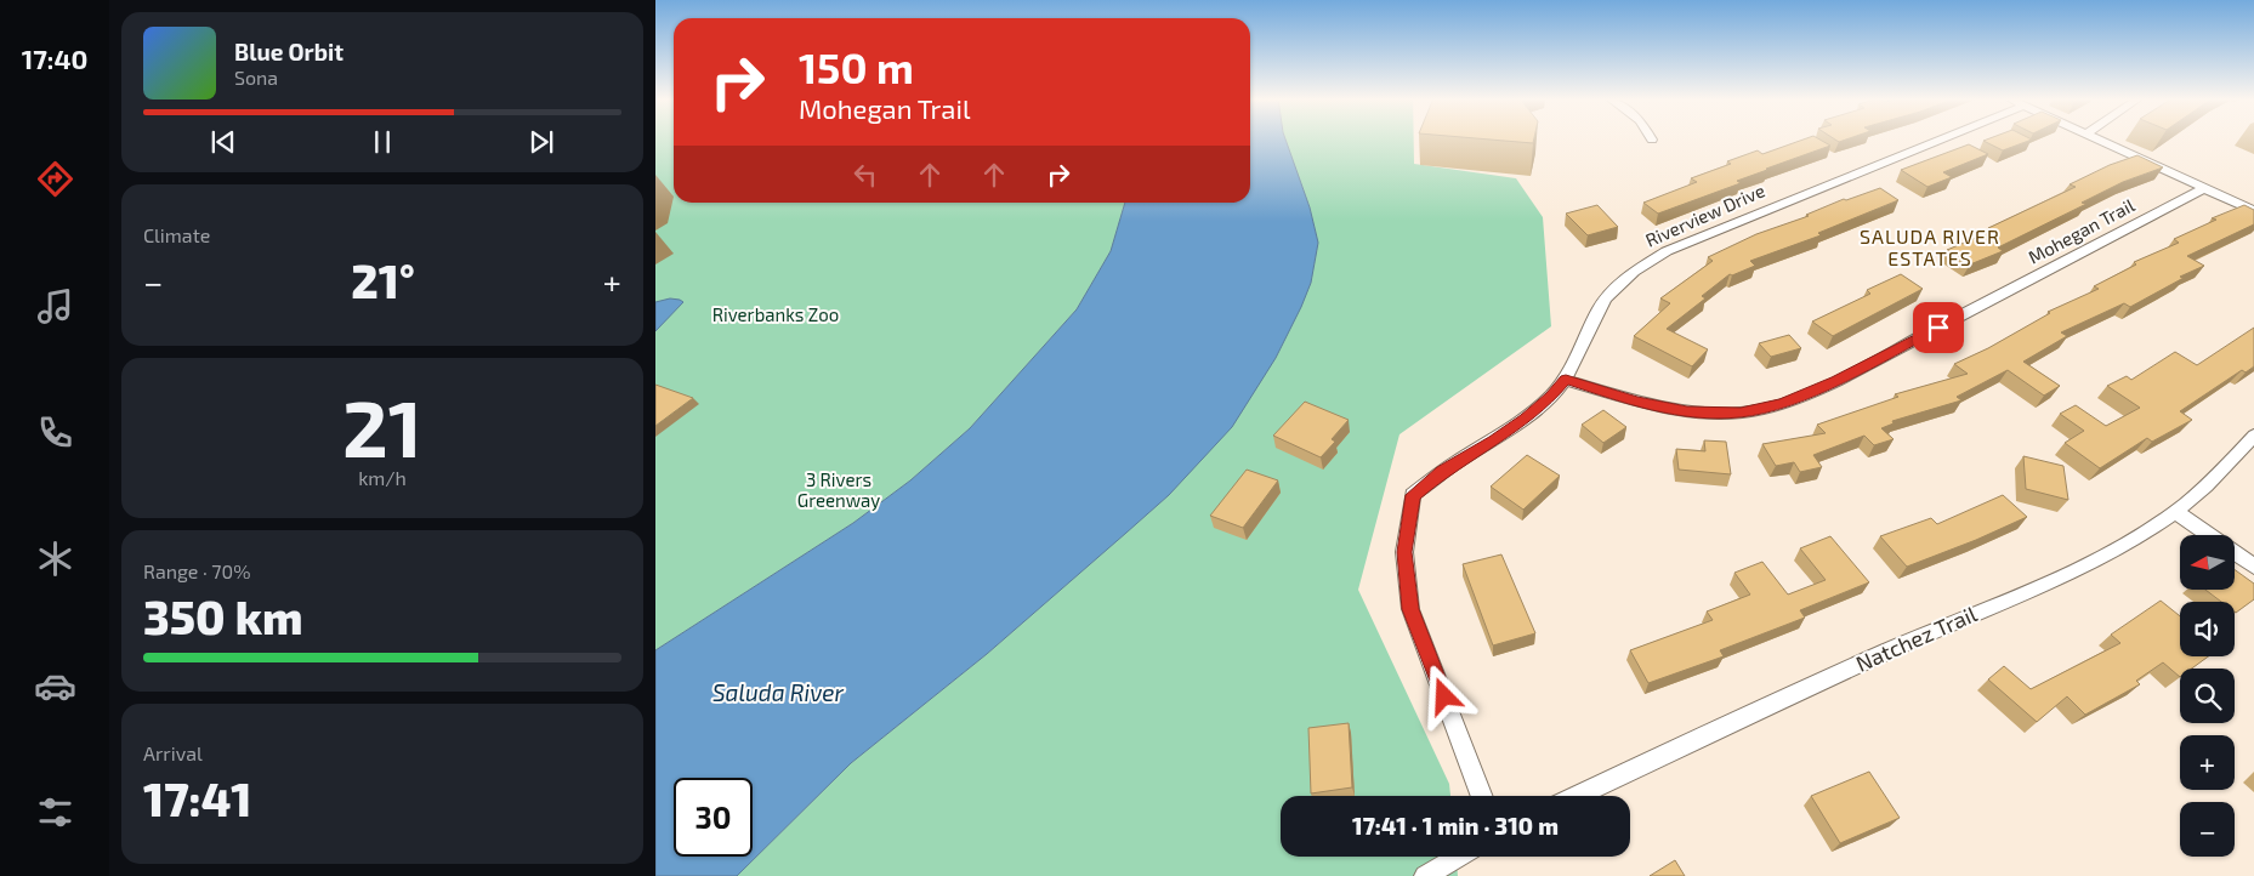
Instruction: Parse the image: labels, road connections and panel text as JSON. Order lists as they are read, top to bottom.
{
  "streets": {
    "street": ["Riverview Drive", "Mohegan Trail", "Natchez Trail"]
  },
  "crossings": [
    ["Riverview Drive", "Mohegan Trail"]
  ],
  "districts": ["SALUDA RIVER ESTATES"],
  "water": ["Saluda River"],
  "parks": ["Riverbanks Zoo", "3 Rivers Greenway"],
  "north": "left",
  "page": {
    "tabs": "17:40",
    "turn": ["150 m", "Mohegan Trail"],
    "song": ["Blue Orbit", "Sona"],
    "tile": [
      "Climate",
      ["21", "km/h"],
      ["Range · 70%", "350 km"],
      ["Arrival", "17:41"]
    ],
    "heat": ["−", "21°", "+"],
    "map_buttons": ["+", "−"],
    "limit": "30",
    "trip": "17:41 · 1 min · 310 m"
  }
}
